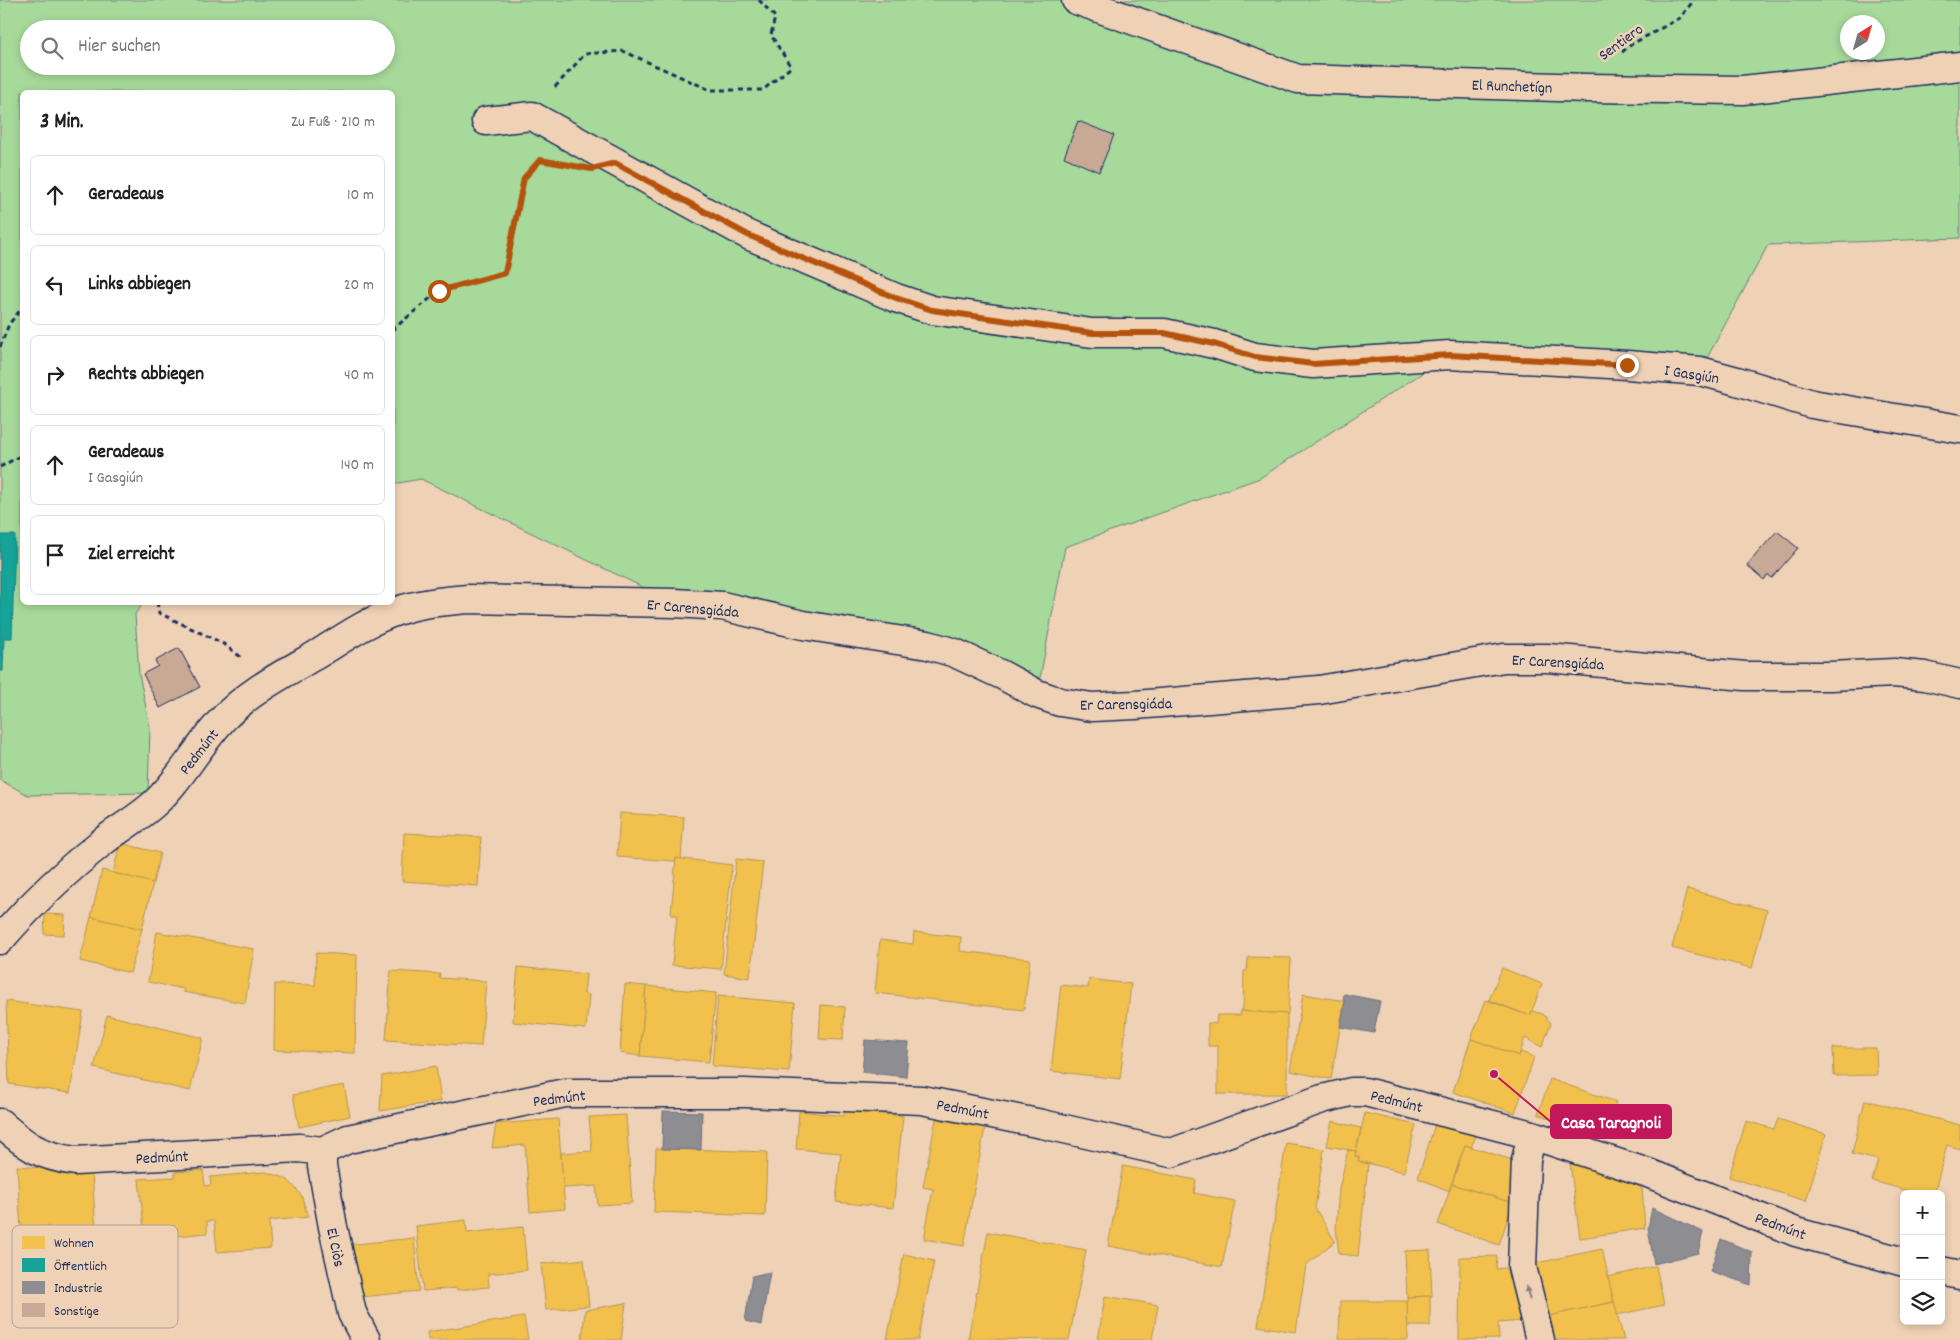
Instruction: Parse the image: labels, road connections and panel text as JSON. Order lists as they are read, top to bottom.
{
  "streets": {
    "street": [
      "El Runchetígn",
      "I Gasgiún",
      "Er Carensgiáda",
      "Pedmúnt",
      "El Ciòs"
    ],
    "path": ["Sentiero"]
  },
  "crossings": [
    ["Sentiero", "El Runchetígn"],
    ["Er Carensgiáda", "Pedmúnt"],
    ["Pedmúnt", "El Ciòs"]
  ],
  "places": ["Casa Taragnoli"],
  "legend": [
    "Wohnen",
    "Öffentlich",
    "Industrie",
    "Sonstige"
  ],
  "north": "top right",
  "page": {
    "search": "Hier suchen",
    "heading": ["3 Min.", "Zu Fuß · 210 m"],
    "list": [
      ["Geradeaus", "10 m"],
      ["Links abbiegen", "20 m"],
      ["Rechts abbiegen", "40 m"],
      ["Geradeaus", "I Gasgiún", "140 m"],
      "Ziel erreicht"
    ],
    "map_buttons": ["+", "−"]
  }
}
